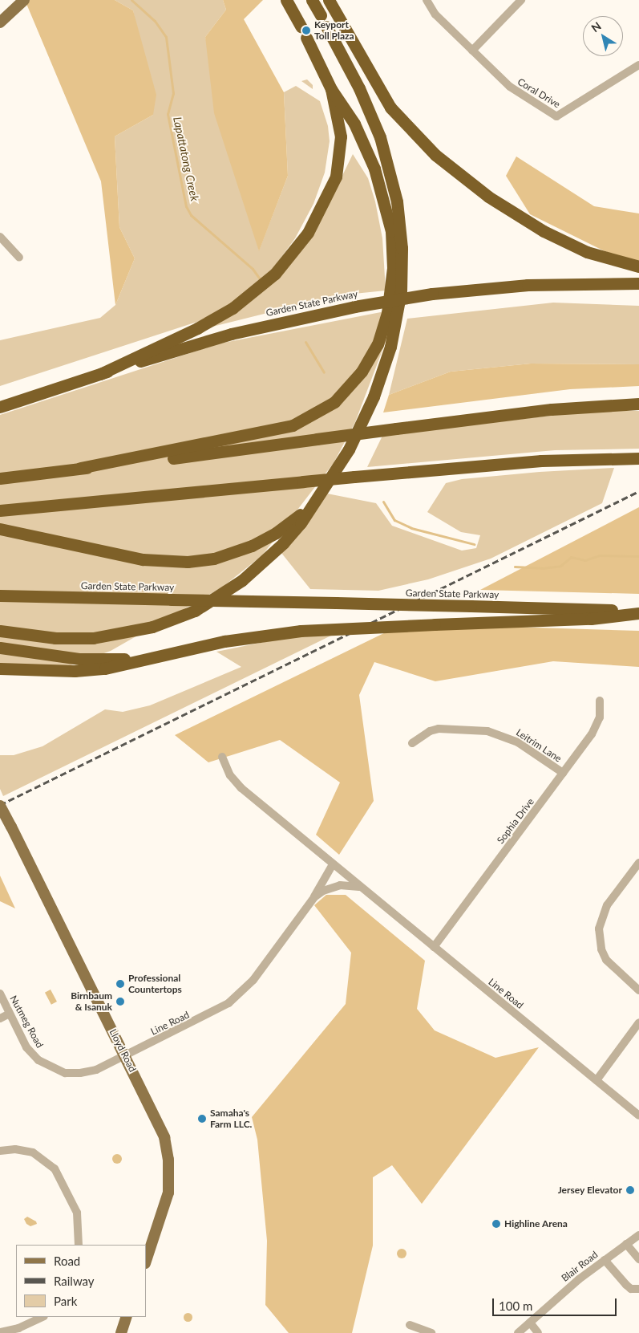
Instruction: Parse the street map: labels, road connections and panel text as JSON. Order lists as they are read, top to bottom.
{
  "streets": {
    "highway": ["Garden State Parkway"],
    "main road": ["Lloyd Road"],
    "street": [
      "Coral Drive",
      "Leitrim Lane",
      "Sophia Drive",
      "Line Road",
      "Nutmeg Road",
      "Blair Road"
    ]
  },
  "crossings": [
    ["Leitrim Lane", "Sophia Drive"],
    ["Sophia Drive", "Line Road"],
    ["Line Road", "Nutmeg Road"],
    ["Line Road", "Lloyd Road"],
    ["Nutmeg Road", "Lloyd Road"]
  ],
  "water": ["Lapattatong Creek"],
  "places": [
    "Keyport Toll Plaza",
    "Professional Countertops",
    "Birnbaum & Isanuk",
    "Samaha's Farm LLC.",
    "Jersey Elevator",
    "Highline Arena"
  ],
  "legend": ["Road", "Railway", "Park"],
  "scale_bar": "100 m",
  "north": "top left"
}
